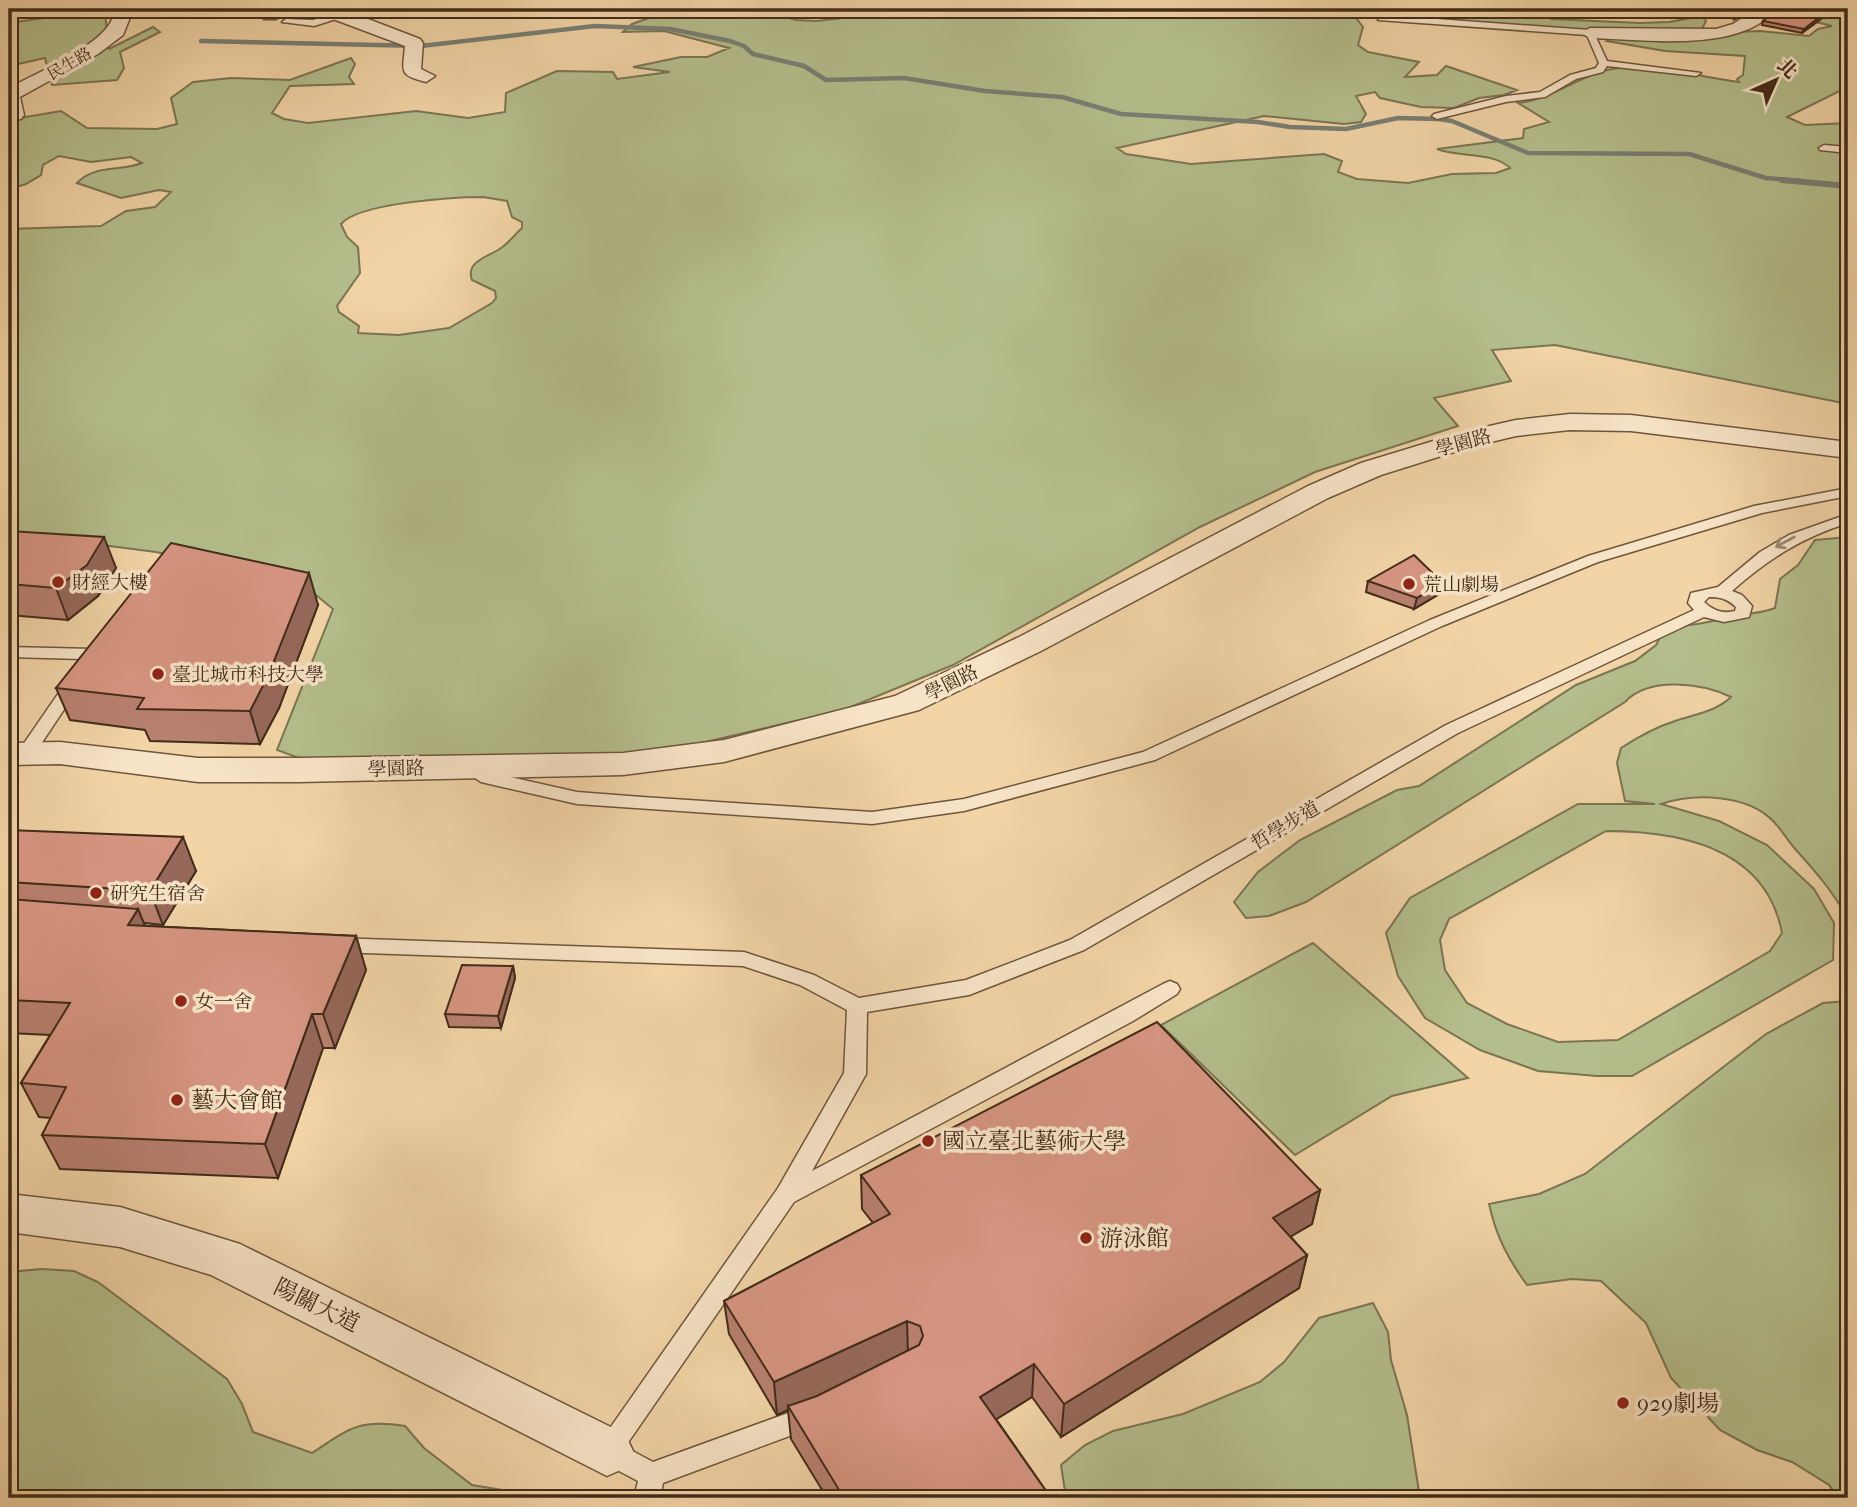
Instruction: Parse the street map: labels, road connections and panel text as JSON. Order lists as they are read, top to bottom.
{
  "streets": {
    "street": ["民生路", "學園路", "陽關大道"],
    "lane": ["哲學步道"]
  },
  "places": [
    "財經大樓",
    "荒山劇場",
    "臺北城市科技大學",
    "研究生宿舍",
    "女一舍",
    "藝大會館",
    "國立臺北藝術大學",
    "游泳館",
    "929劇場"
  ],
  "north": "top right"
}
